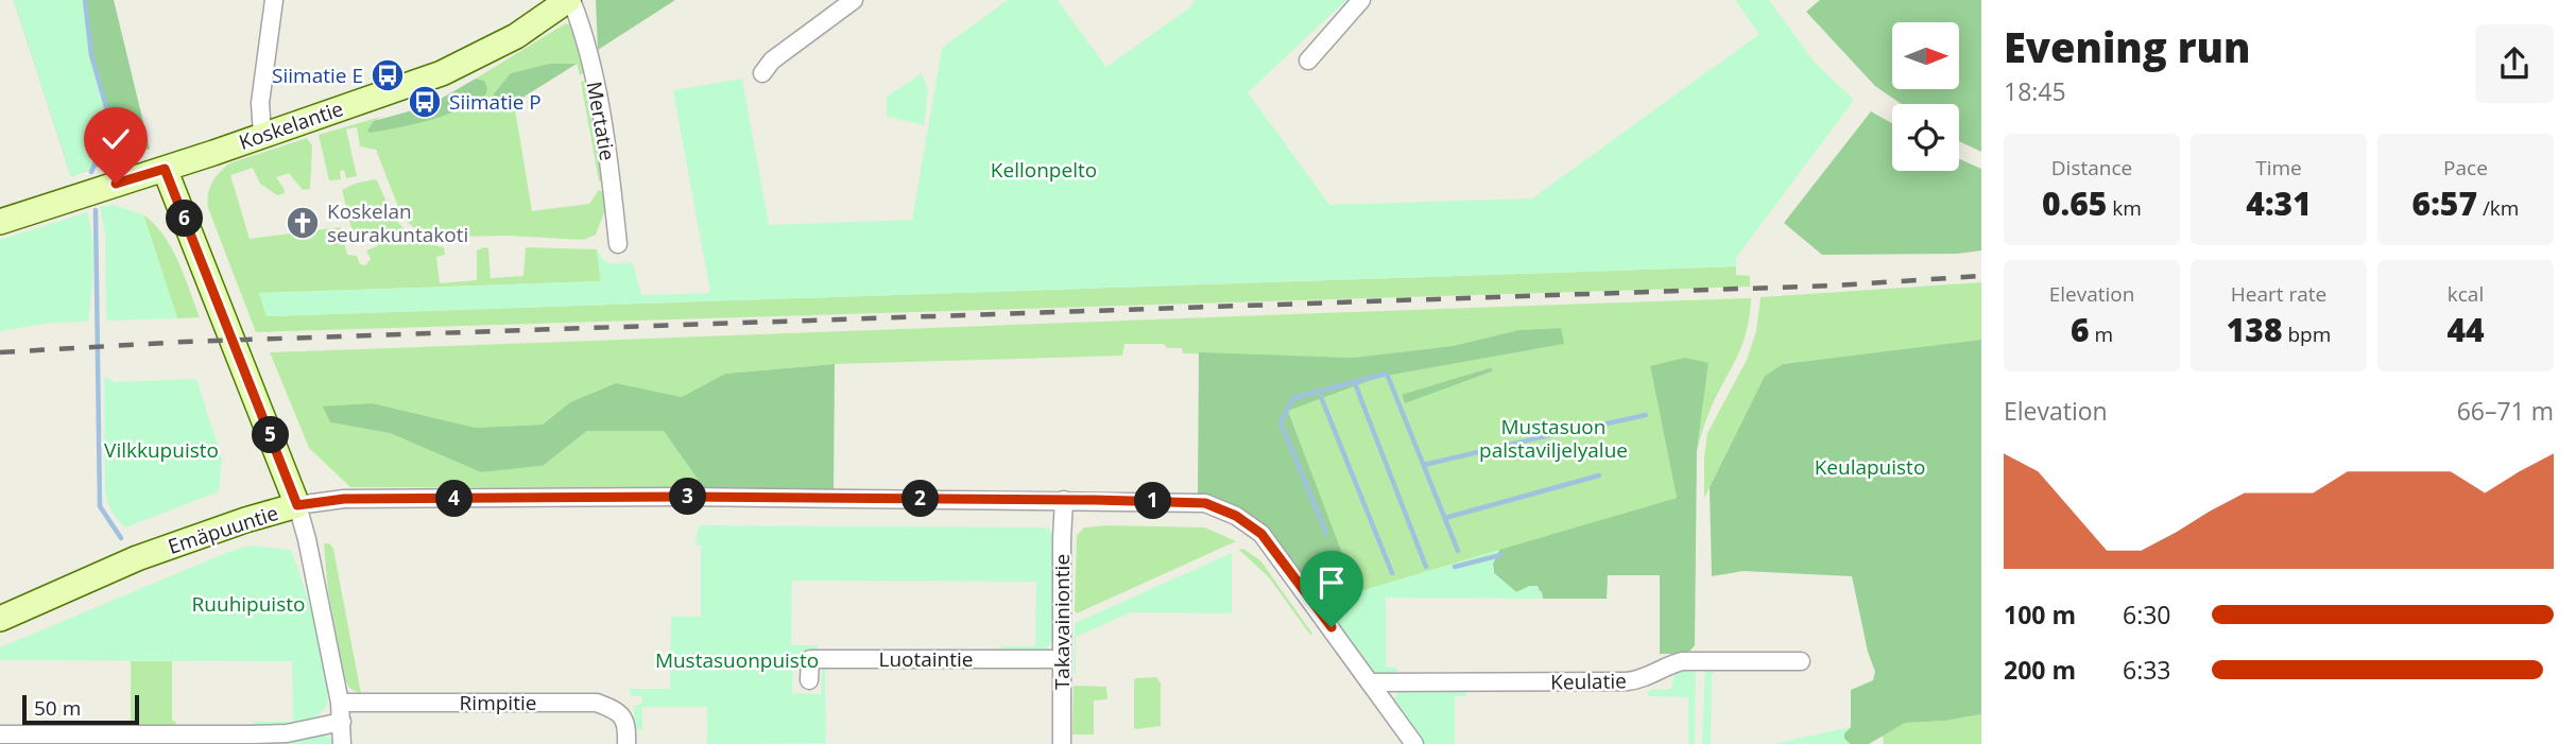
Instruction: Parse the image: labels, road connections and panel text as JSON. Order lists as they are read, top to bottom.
{
  "streets": {
    "street": [
      "Mertatie",
      "Koskelantie",
      "Emäpuuntie",
      "Takavainiontie",
      "Luotaintie",
      "Keulatie",
      "Rimpitie"
    ]
  },
  "crossings": [
    ["Mertatie", "Koskelantie"],
    ["Emäpuuntie", "Takavainiontie"],
    ["Emäpuuntie", "Keulatie"],
    ["Takavainiontie", "Luotaintie"]
  ],
  "parks": [
    "Kellonpelto",
    "Mustasuon palstaviljelyalue",
    "Vilkkupuisto",
    "Keulapuisto",
    "Ruuhipuisto",
    "Mustasuonpuisto"
  ],
  "places": {
    "bus stop": ["Siimatie E", "Siimatie P"],
    "church": ["Koskelan seurakuntakoti"]
  },
  "scale_bar": "50 m",
  "north": "right",
  "page": {
    "heading": ["Evening run", "18:45"],
    "stats": [
      ["Distance", "0.65 km"],
      ["Time", "4:31"],
      ["Pace", "6:57 /km"],
      ["Elevation", "6 m"],
      ["Heart rate", "138 bpm"],
      ["kcal", "44"]
    ],
    "pins": [
      "6",
      "5",
      "3",
      "2",
      "4",
      "1"
    ],
    "chart": ["Elevation", "66–71 m"],
    "list": [
      {
        "name": "100 m",
        "note": "6:30"
      },
      {
        "name": "200 m",
        "note": "6:33"
      }
    ],
    "scale": "50 m"
  }
}
